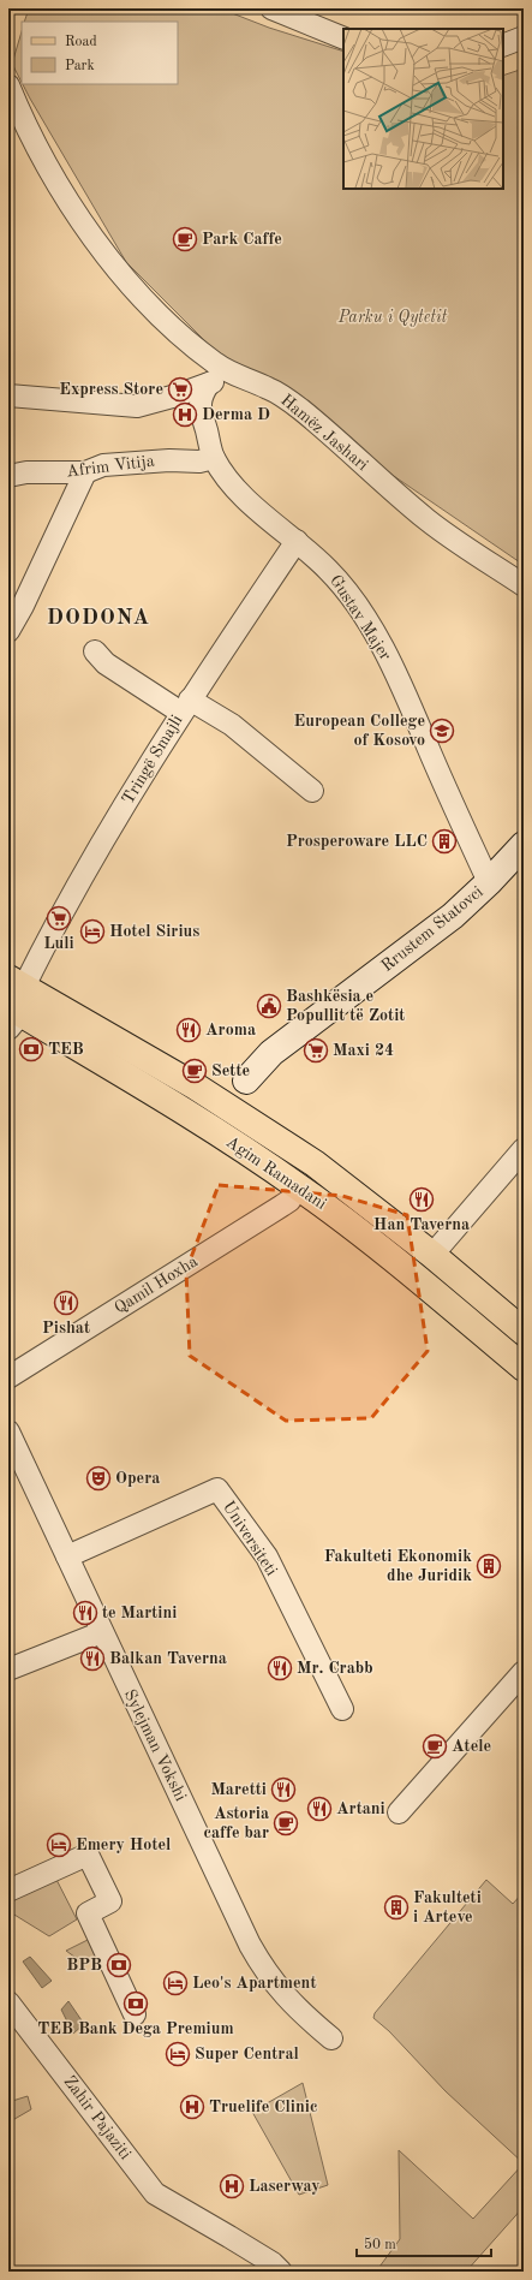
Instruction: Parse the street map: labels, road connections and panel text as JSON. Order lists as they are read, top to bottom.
{
  "streets": {
    "main road": ["Agim Ramadani"],
    "street": [
      "Hamëz Jashari",
      "Afrim Vitija",
      "Gustav Majer",
      "Tringë Smajli",
      "Rrustem Statovci",
      "Qamil Hoxha",
      "Universiteti",
      "Sylejman Vokshi",
      "Zahir Pajaziti"
    ]
  },
  "crossings": [
    ["Afrim Vitija", "Gustav Majer"],
    ["Gustav Majer", "Tringë Smajli"],
    ["Gustav Majer", "Rrustem Statovci"],
    ["Tringë Smajli", "Agim Ramadani"],
    ["Agim Ramadani", "Qamil Hoxha"],
    ["Universiteti", "Sylejman Vokshi"]
  ],
  "districts": ["DODONA"],
  "parks": ["Parku i Qytetit"],
  "places": {
    "cafe": [
      "Park Caffe",
      "Sette",
      "Atele",
      "Astoria caffe bar"
    ],
    "supermarket": ["Express Store", "Luli", "Maxi 24"],
    "hospital": ["Derma D", "Truelife Clinic", "Laserway"],
    "school or university": ["European College of Kosovo"],
    "building": ["Prosperoware LLC", "Fakulteti Ekonomik dhe Juridik", "Fakulteti i Arteve"],
    "hotel": [
      "Hotel Sirius",
      "Emery Hotel",
      "Leo's Apartment",
      "Super Central"
    ],
    "public building": ["Bashkësia e Popullit të Zotit"],
    "restaurant": [
      "Aroma",
      "Han Taverna",
      "Pishat",
      "te Martini",
      "Balkan Taverna",
      "Mr. Crabb",
      "Maretti",
      "Artani"
    ],
    "bank": ["TEB", "BPB", "TEB Bank Dega Premium"],
    "theatre": ["Opera"]
  },
  "legend": ["Road", "Park"],
  "scale_bar": "50 m"
}
